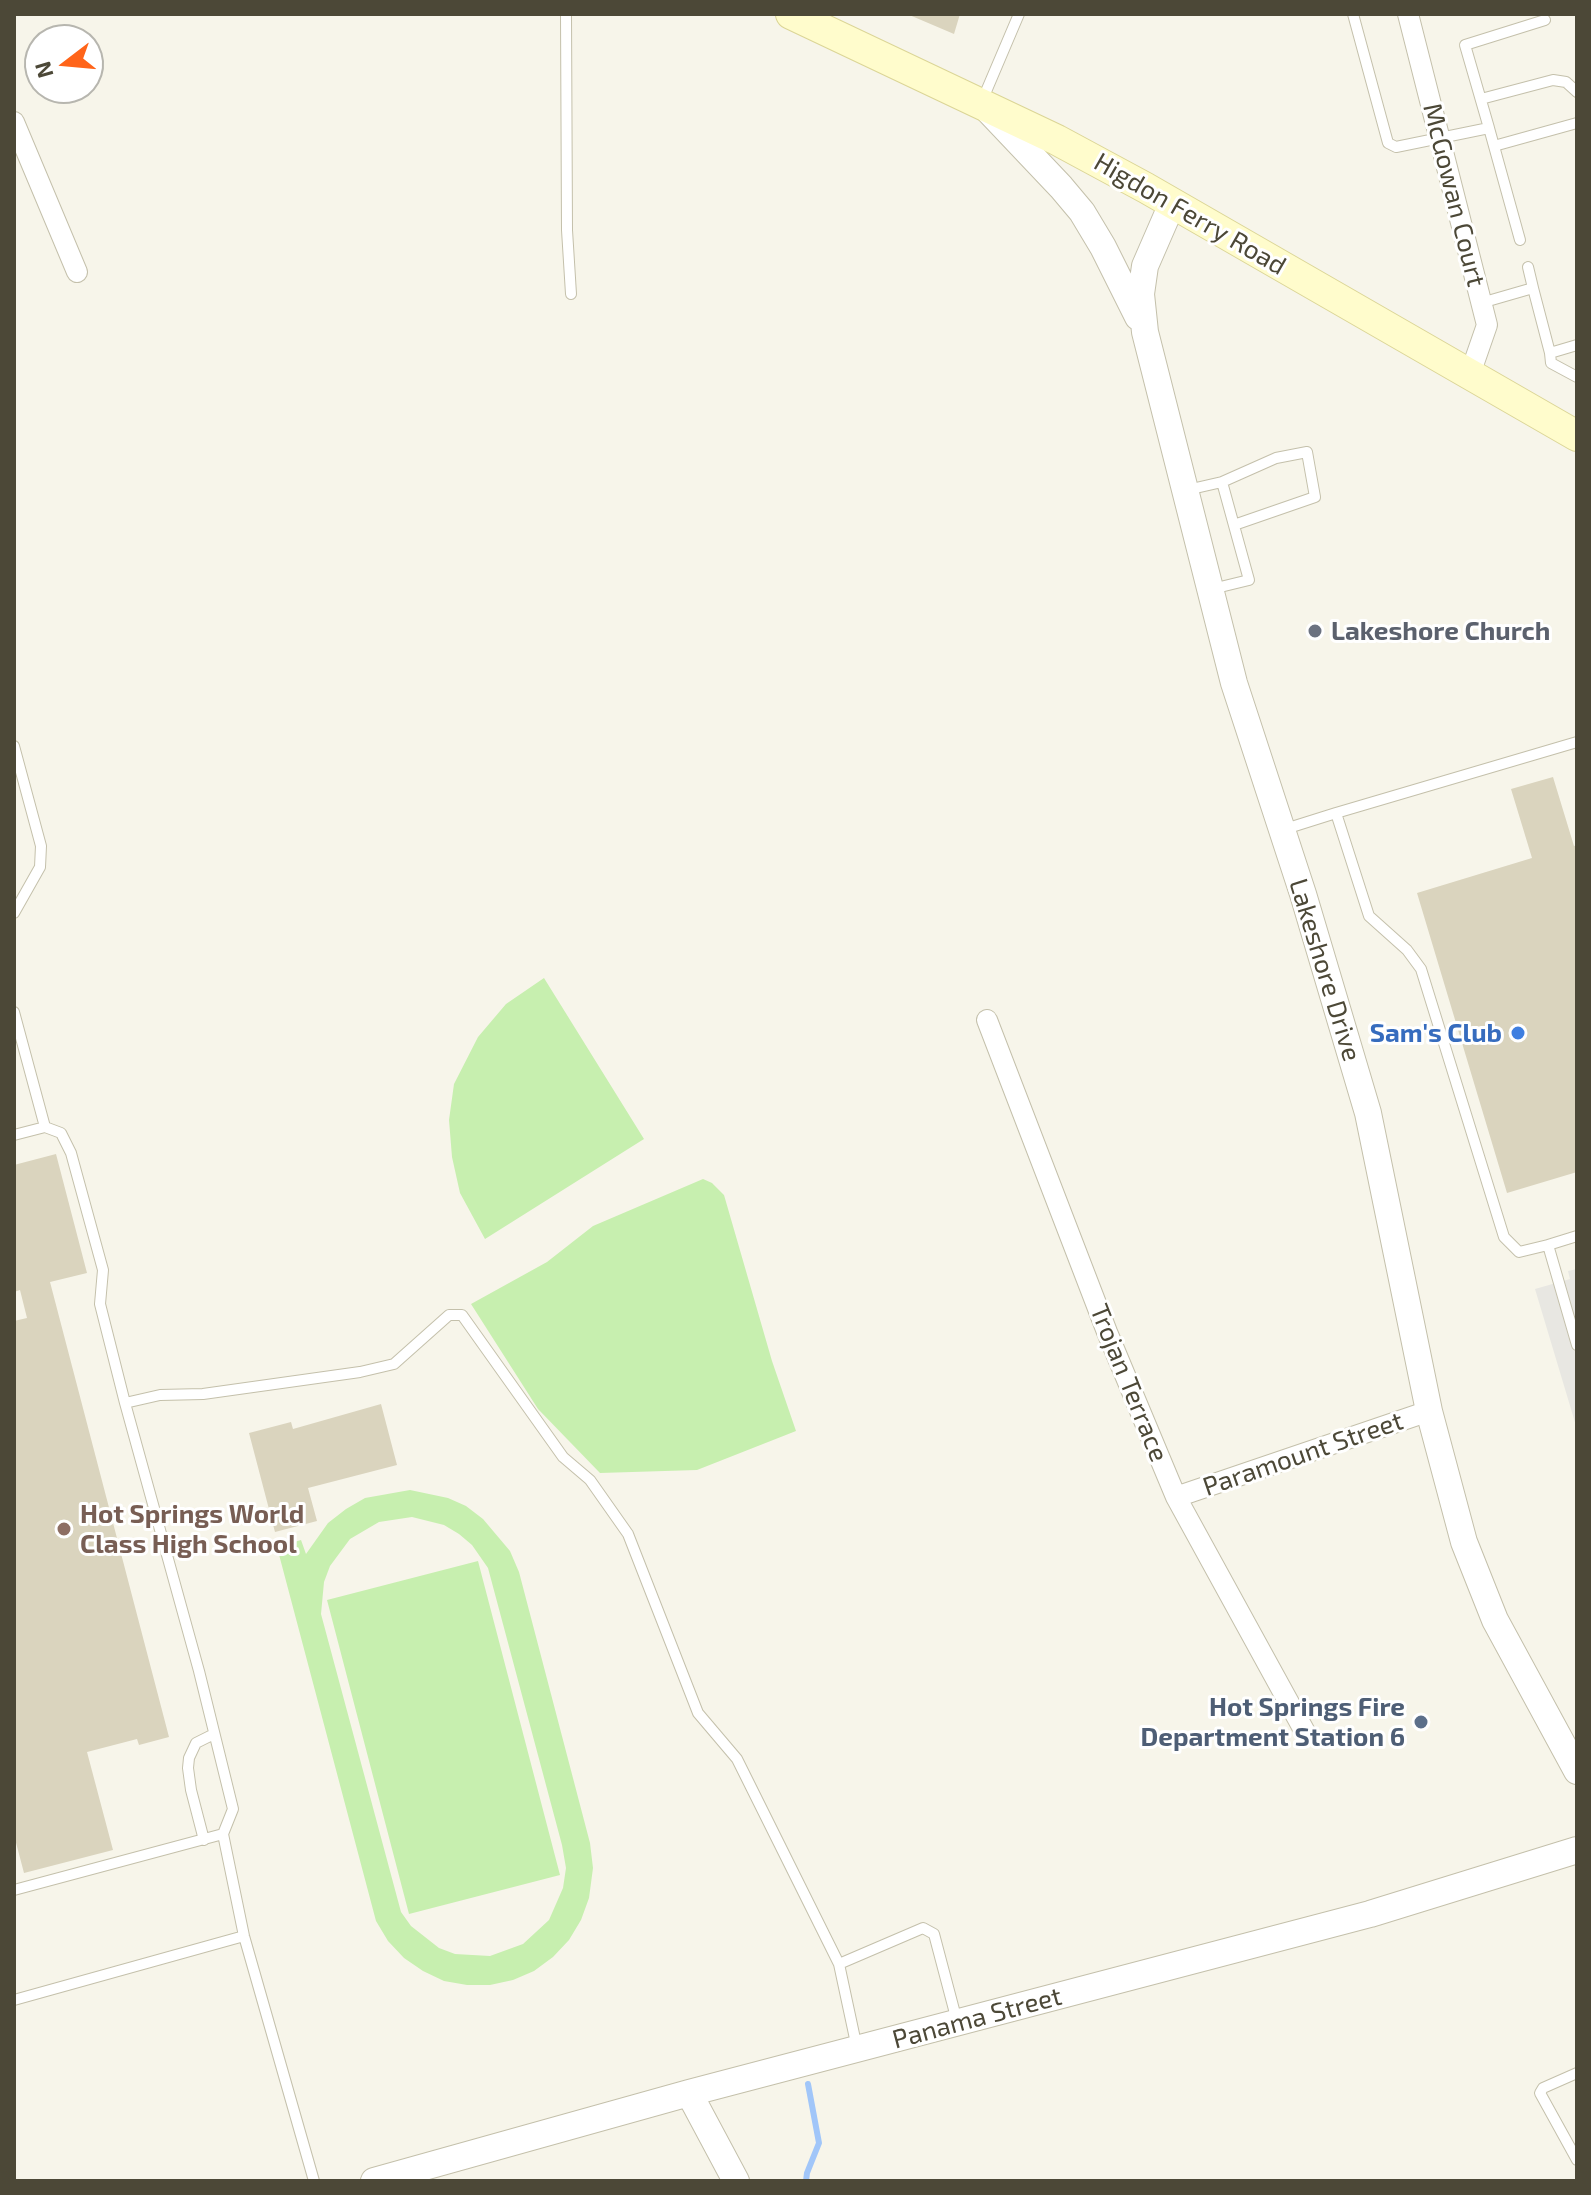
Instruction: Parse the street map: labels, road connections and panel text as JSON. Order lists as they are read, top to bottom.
{
  "streets": {
    "main road": ["Higdon Ferry Road"],
    "street": [
      "McGowan Court",
      "Lakeshore Drive",
      "Trojan Terrace",
      "Paramount Street",
      "Panama Street"
    ]
  },
  "crossings": [
    ["McGowan Court", "Higdon Ferry Road"],
    ["Higdon Ferry Road", "Lakeshore Drive"],
    ["Lakeshore Drive", "Paramount Street"],
    ["Trojan Terrace", "Paramount Street"]
  ],
  "places": [
    "Lakeshore Church",
    "Sam's Club",
    "Hot Springs World Class High School",
    "Hot Springs Fire Department Station 6"
  ],
  "north": "left"
}
